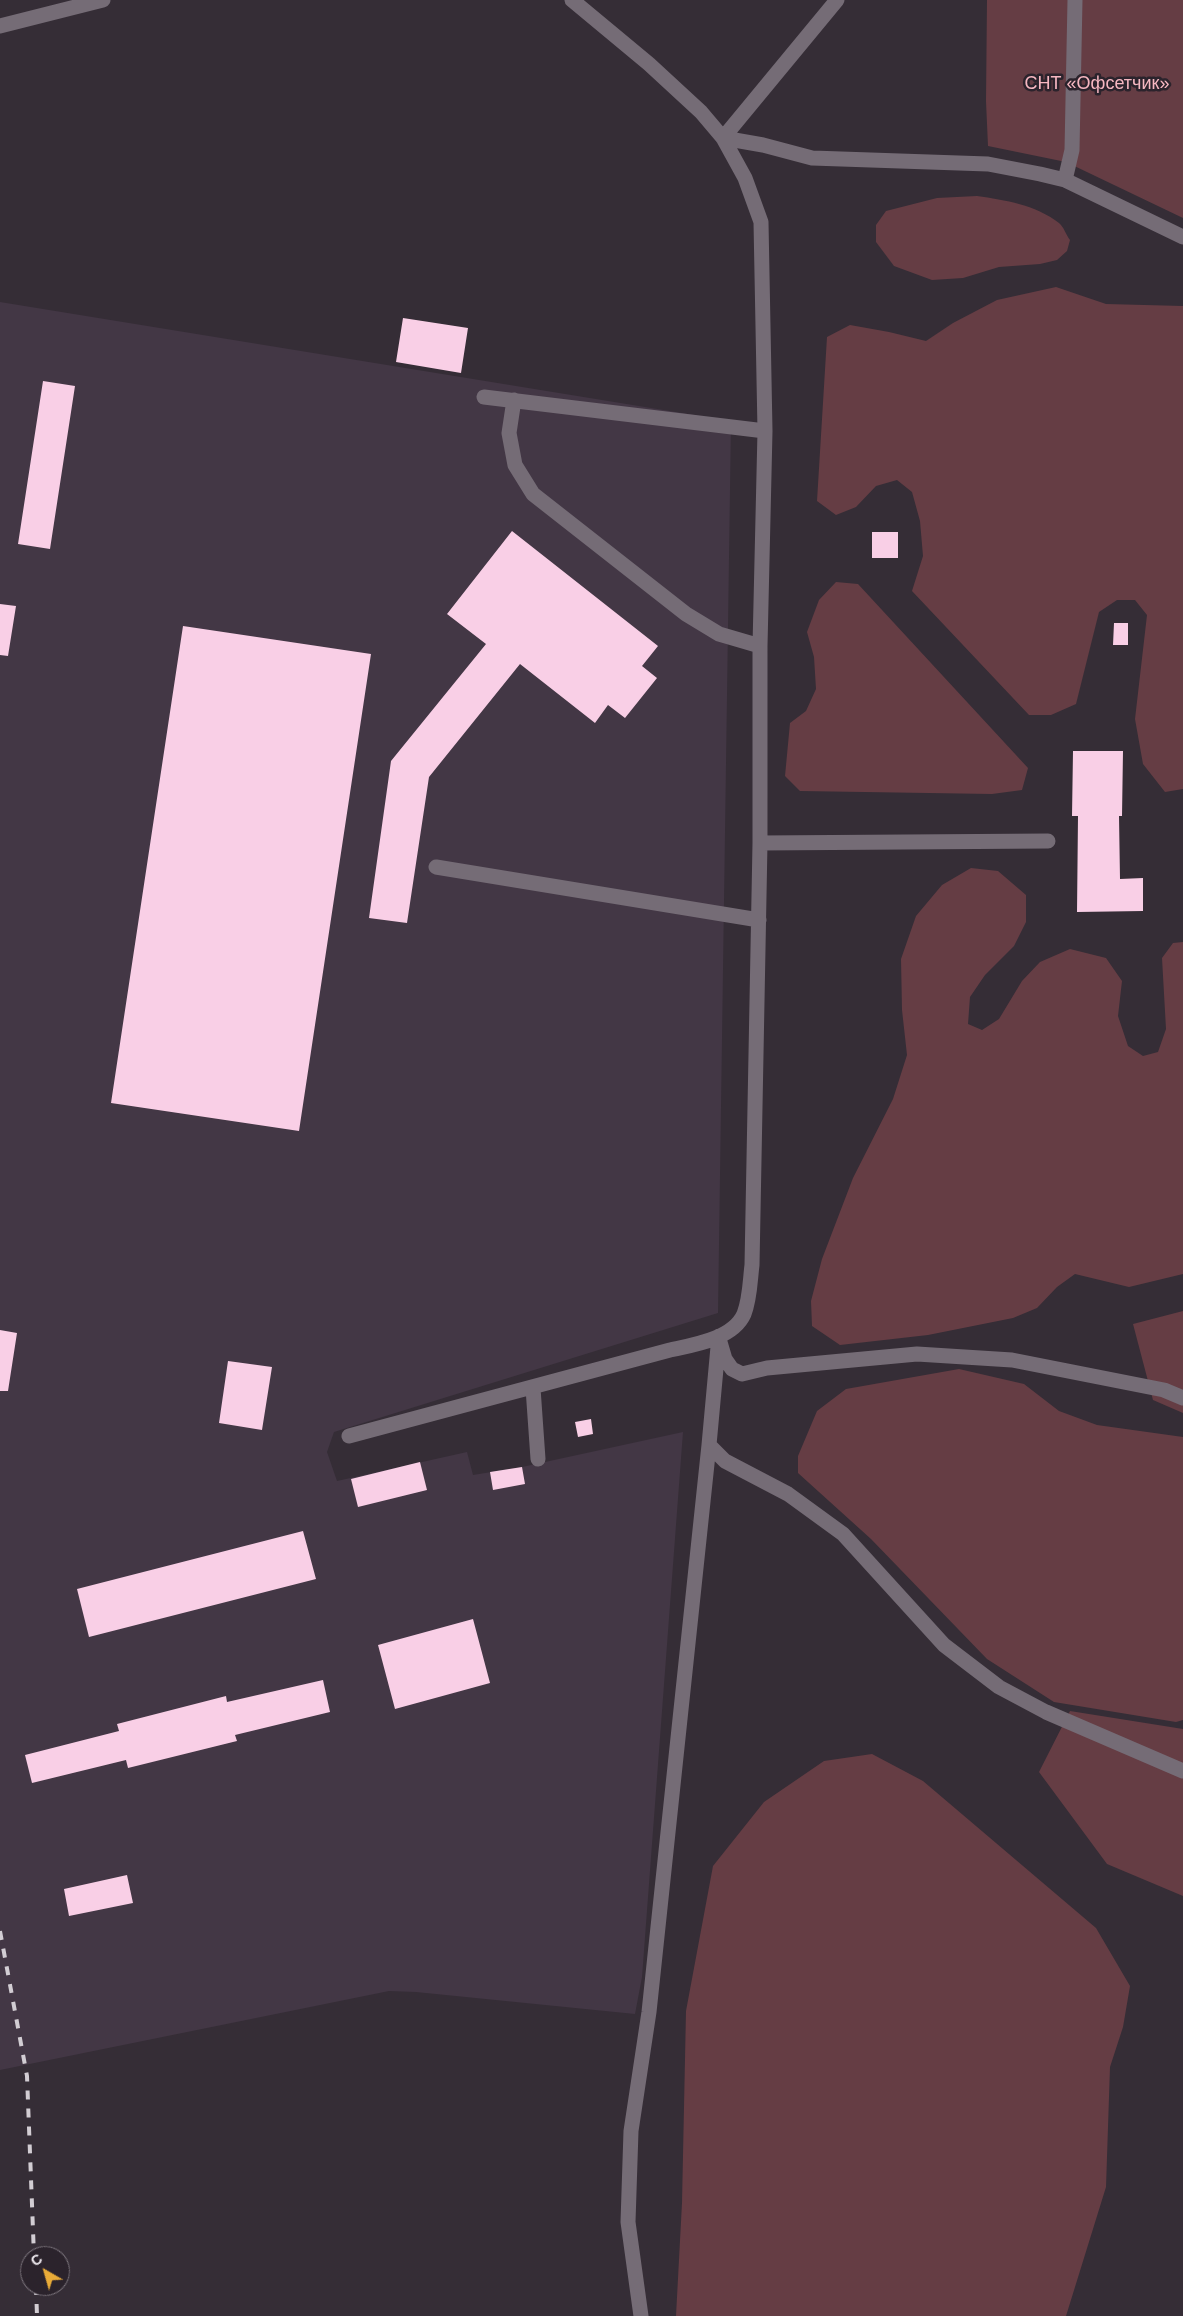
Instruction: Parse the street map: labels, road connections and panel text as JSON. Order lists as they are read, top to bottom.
{
  "parks": ["СНТ «Офсетчик»"],
  "north": "top left"
}
